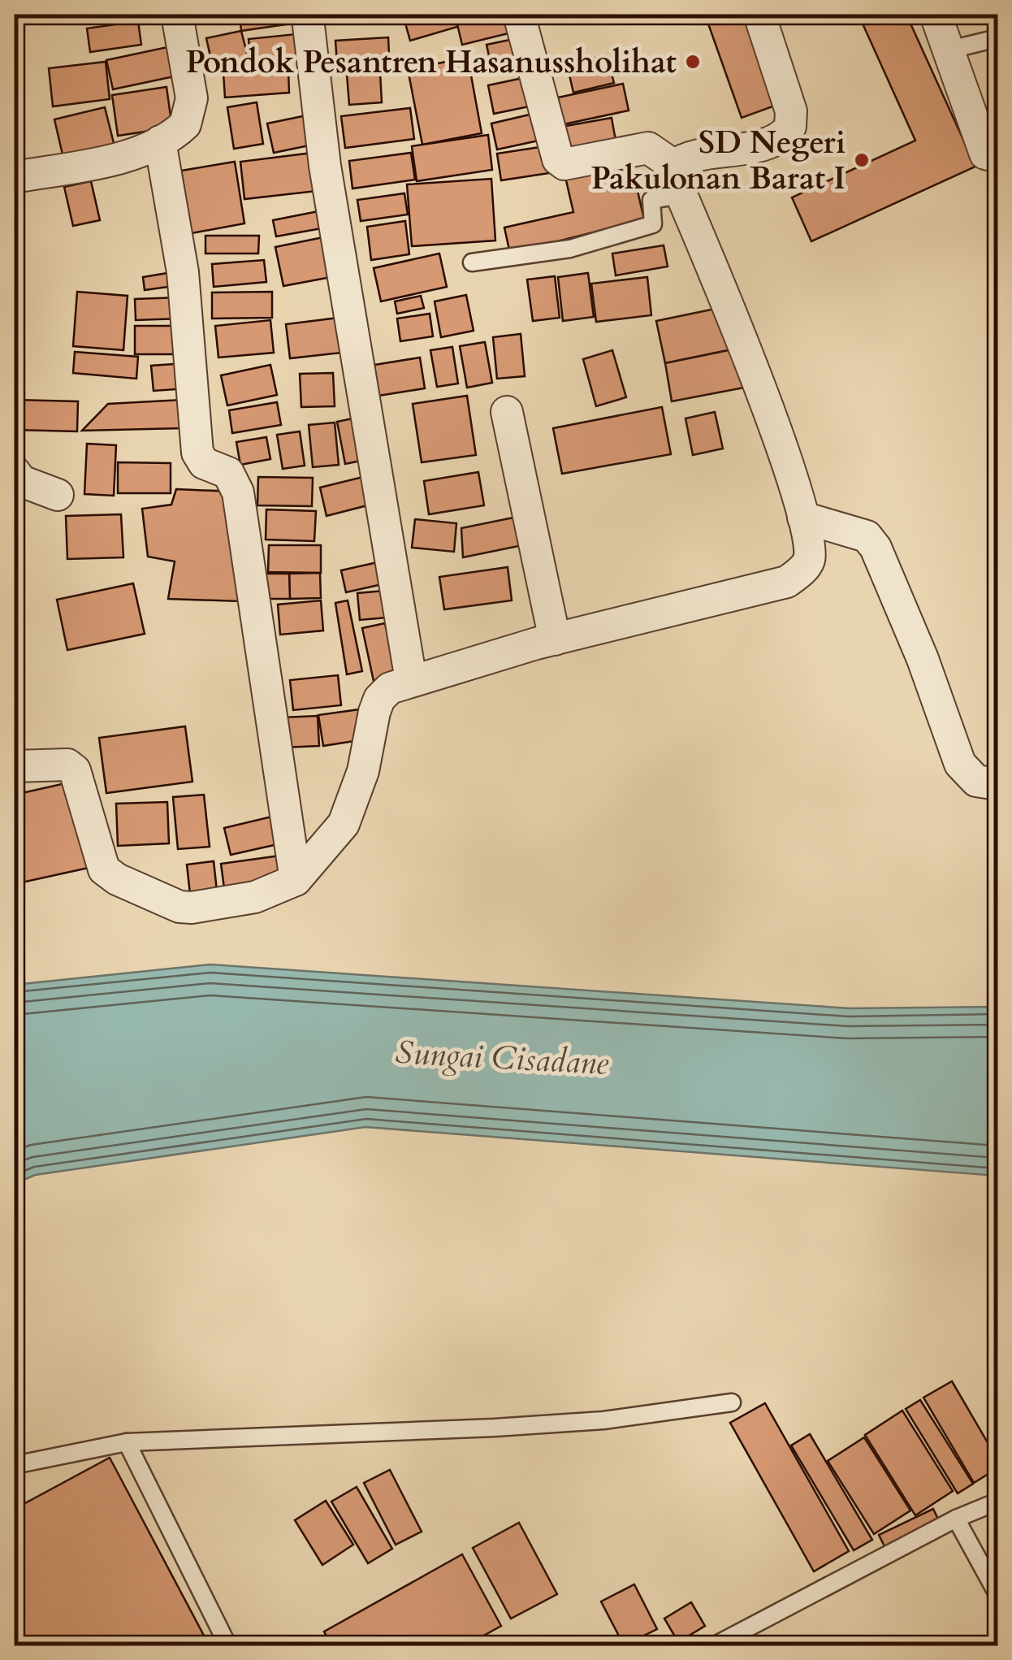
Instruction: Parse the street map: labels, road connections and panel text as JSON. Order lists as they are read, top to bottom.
{
  "water": ["Sungai Cisadane"],
  "places": ["Pondok Pesantren Hasanussholihat", "SD Negeri Pakulonan Barat I"]
}
